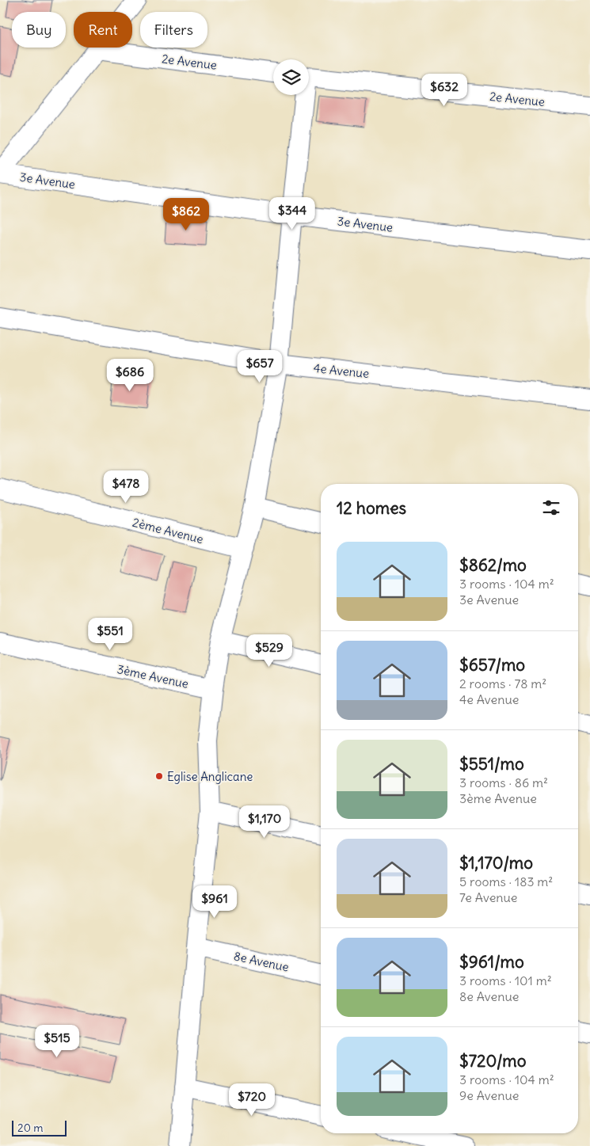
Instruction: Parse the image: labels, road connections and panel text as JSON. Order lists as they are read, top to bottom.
{
  "streets": {
    "street": [
      "2e Avenue",
      "3e Avenue",
      "4e Avenue",
      "2ème Avenue",
      "3ème Avenue",
      "8e Avenue"
    ]
  },
  "places": ["Eglise Anglicane"],
  "scale_bar": "20 m",
  "page": {
    "chip": ["Buy", "Rent", "Filters"],
    "price": [
      "$632",
      "$344",
      "$862",
      "$657",
      "$686",
      "$478",
      "$551",
      "$529",
      "$1,170",
      "$961",
      "$515",
      "$720"
    ],
    "heading": "12 homes",
    "list": [
      {
        "name": "$862/mo",
        "note": "3 rooms · 104 m² · 3e Avenue"
      },
      {
        "name": "$657/mo",
        "note": "2 rooms · 78 m² · 4e Avenue"
      },
      {
        "name": "$551/mo",
        "note": "3 rooms · 86 m² · 3ème Avenue"
      },
      {
        "name": "$1,170/mo",
        "note": "5 rooms · 183 m² · 7e Avenue"
      },
      {
        "name": "$961/mo",
        "note": "3 rooms · 101 m² · 8e Avenue"
      },
      {
        "name": "$720/mo",
        "note": "3 rooms · 104 m² · 9e Avenue"
      }
    ],
    "scale": "20 m"
  }
}
